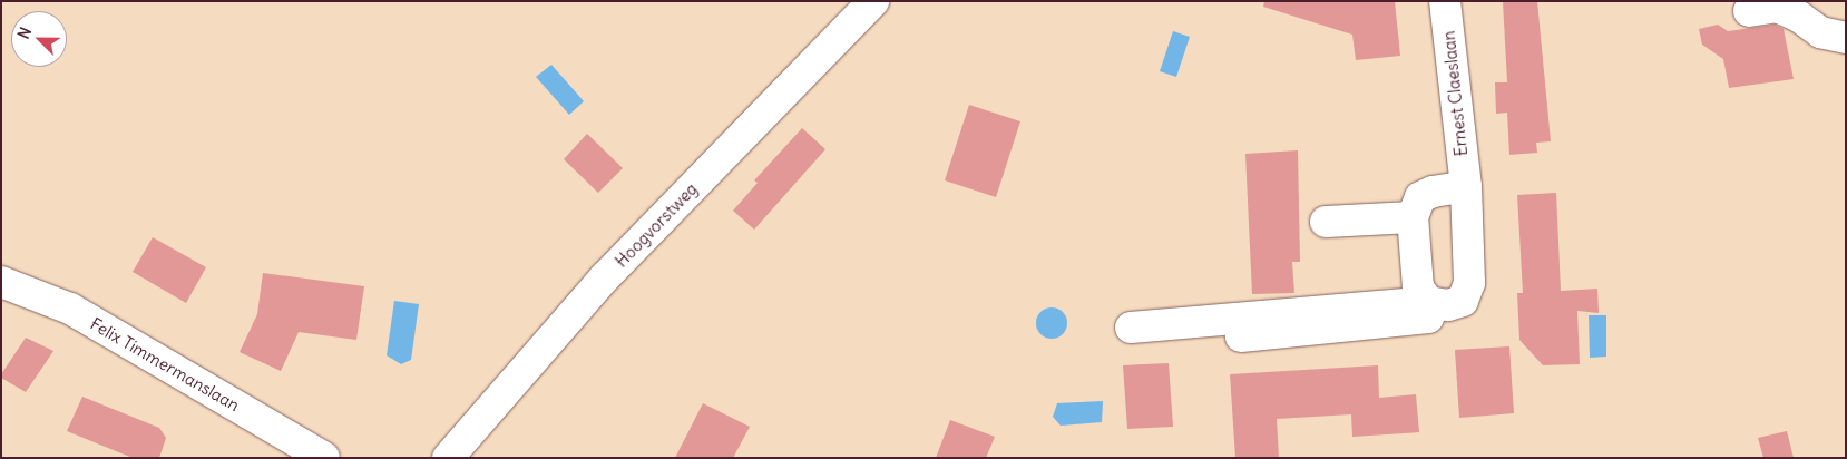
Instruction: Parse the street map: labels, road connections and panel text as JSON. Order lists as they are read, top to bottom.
{
  "streets": {
    "street": ["Ernest Claeslaan", "Hoogvorstweg", "Felix Timmermanslaan"]
  },
  "north": "top left"
}
